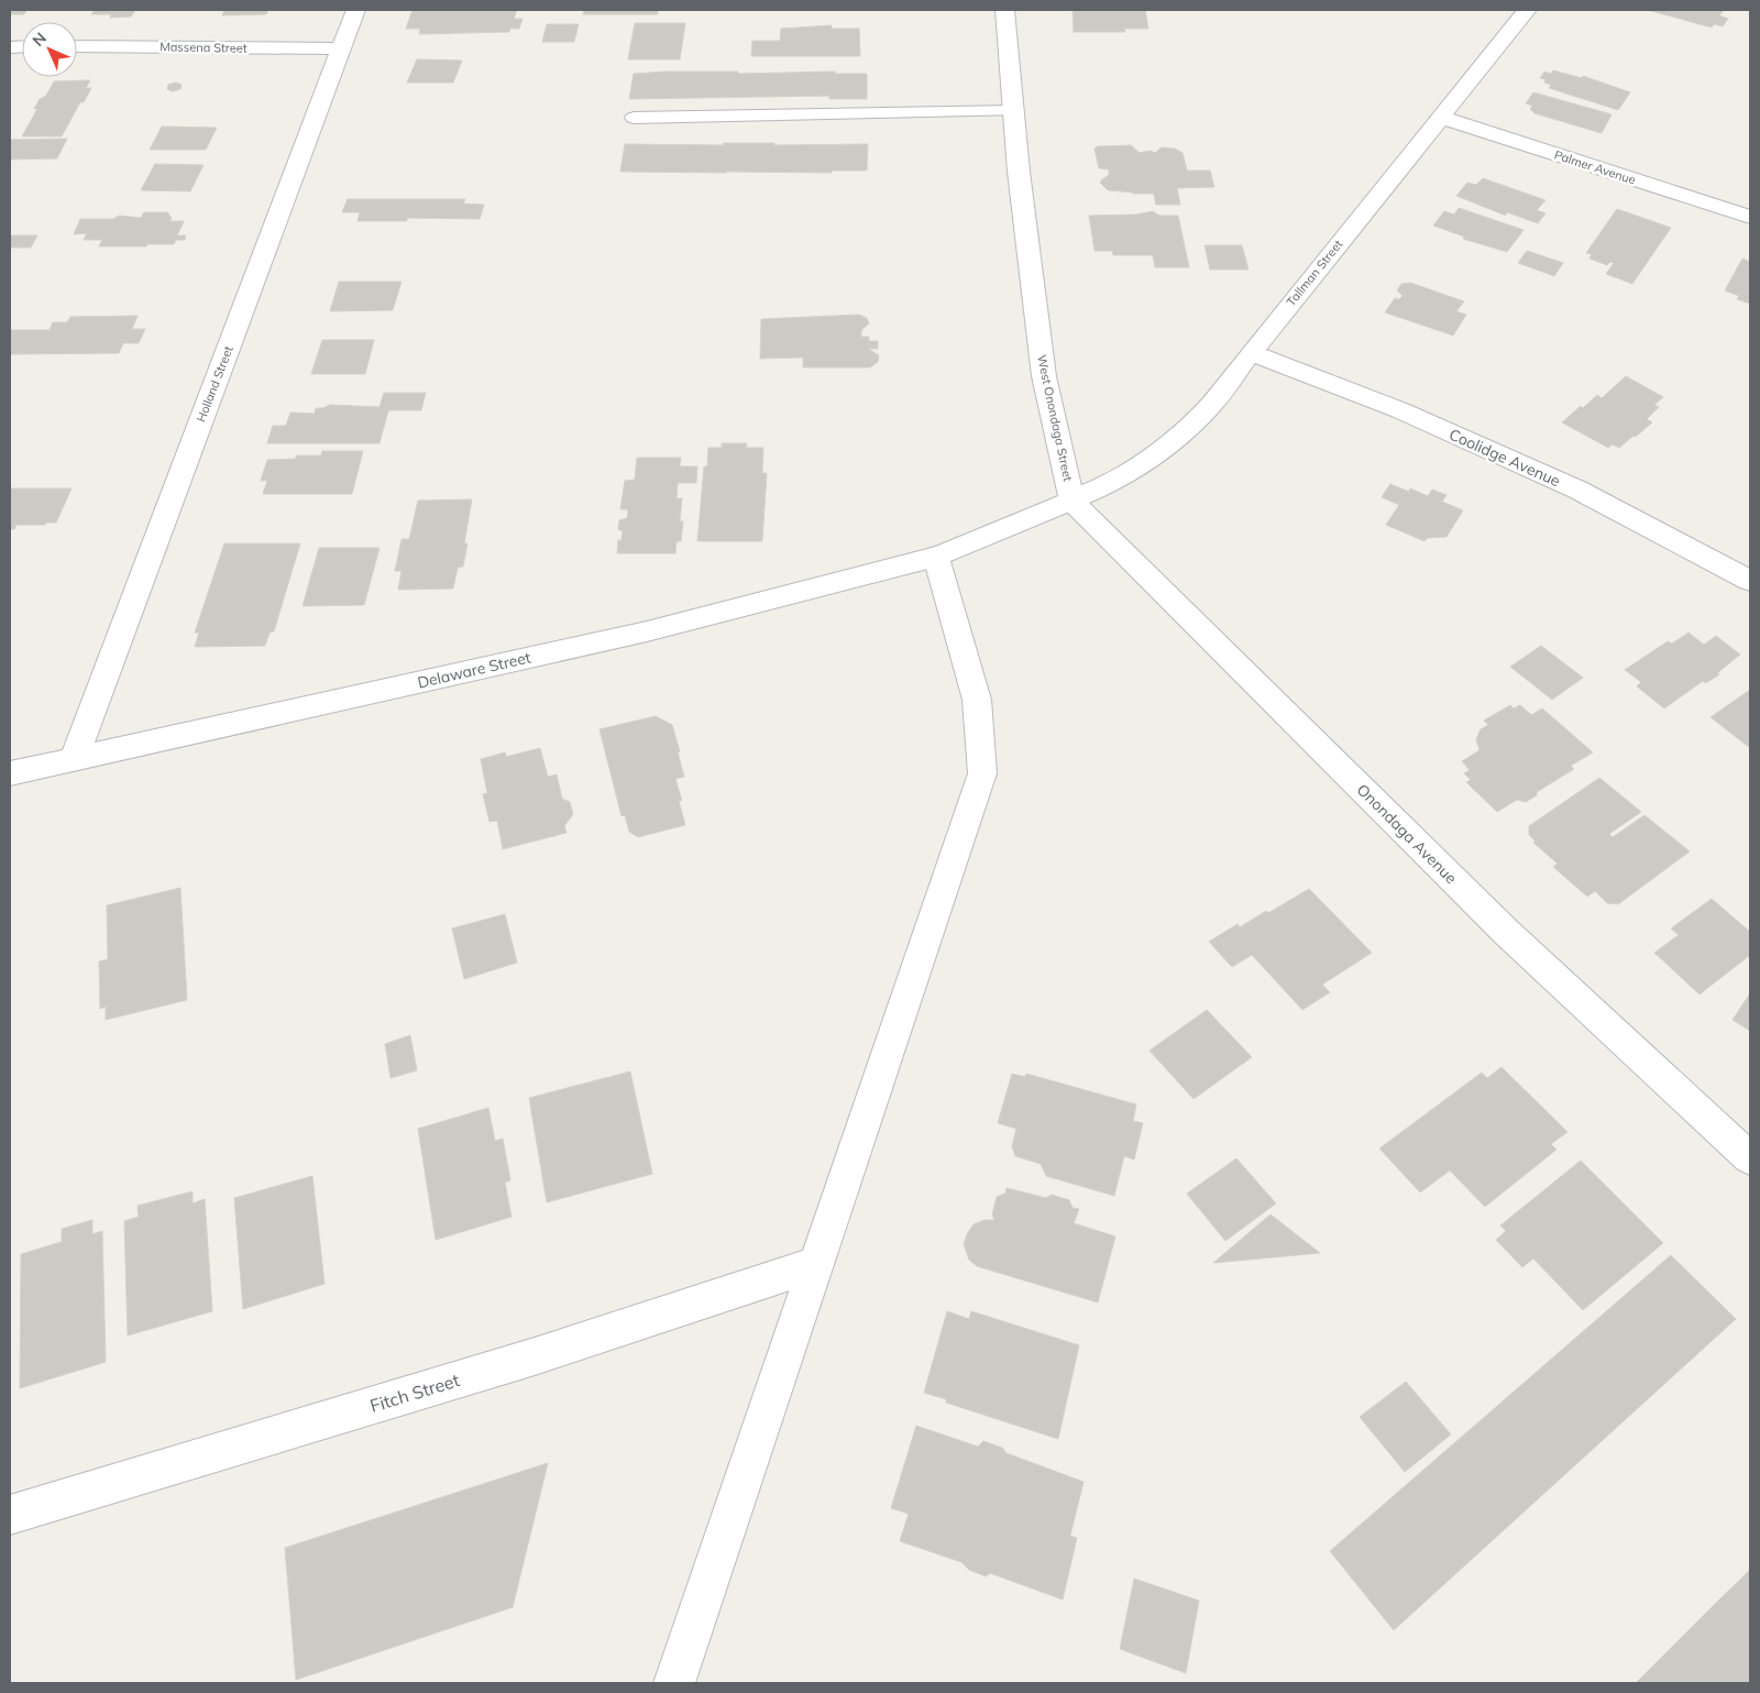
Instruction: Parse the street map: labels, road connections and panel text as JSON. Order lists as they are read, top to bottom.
{
  "streets": {
    "street": [
      "Massena Street",
      "Palmer Avenue",
      "Tallman Street",
      "Holland Street",
      "West Onondaga Street",
      "Coolidge Avenue",
      "Delaware Street",
      "Onondaga Avenue",
      "Fitch Street"
    ]
  },
  "crossings": [
    ["Massena Street", "Holland Street"],
    ["Palmer Avenue", "Tallman Street"],
    ["Tallman Street", "West Onondaga Street"],
    ["Tallman Street", "Coolidge Avenue"],
    ["Tallman Street", "Onondaga Avenue"],
    ["Holland Street", "Delaware Street"],
    ["West Onondaga Street", "Delaware Street"],
    ["West Onondaga Street", "Onondaga Avenue"]
  ],
  "north": "top left"
}
